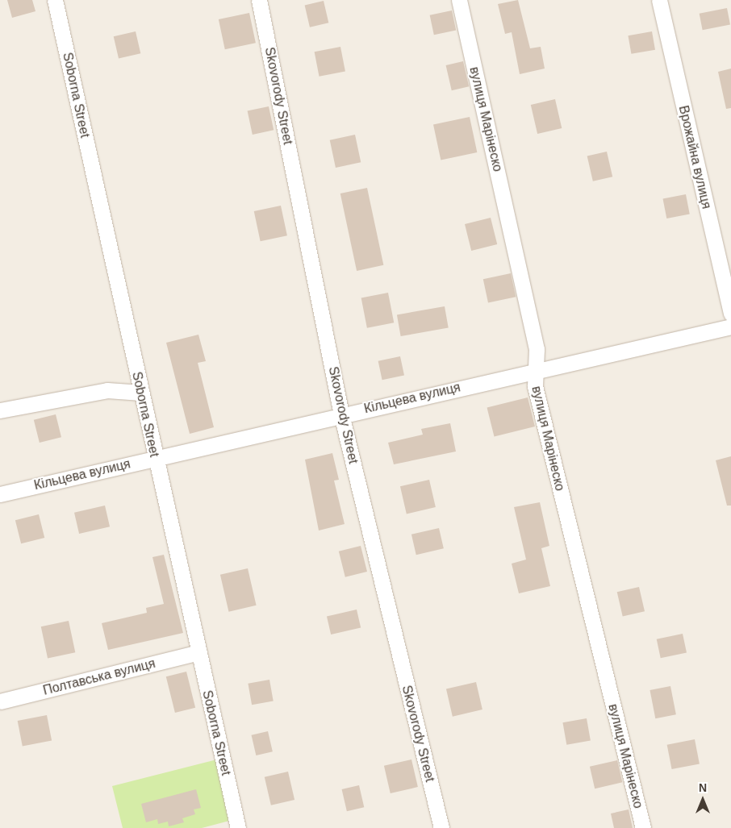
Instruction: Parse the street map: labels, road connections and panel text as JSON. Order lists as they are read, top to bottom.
{
  "streets": {
    "street": [
      "Soborna Street",
      "Skovorody Street",
      "вулиця Марінеско",
      "Врожайна вулиця",
      "Кільцева вулиця",
      "Полтавська вулиця"
    ]
  },
  "crossings": [
    ["Soborna Street", "Кільцева вулиця"],
    ["Soborna Street", "Полтавська вулиця"],
    ["Skovorody Street", "Кільцева вулиця"],
    ["вулиця Марінеско", "Кільцева вулиця"]
  ],
  "north": "top"
}
